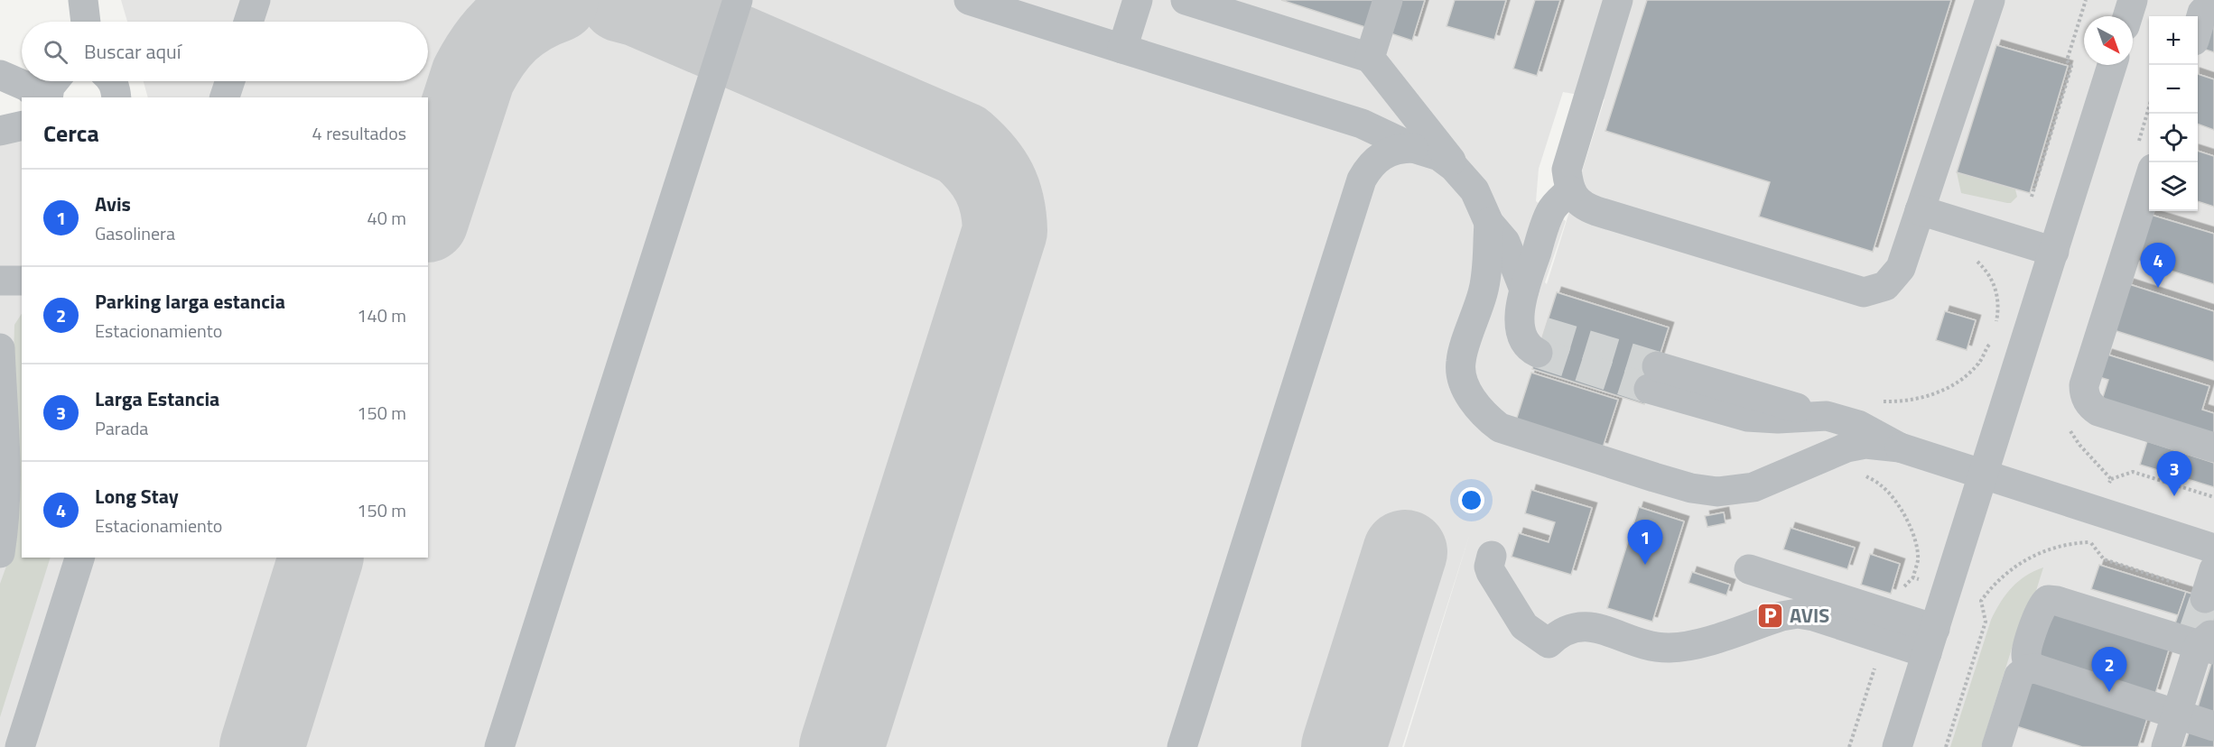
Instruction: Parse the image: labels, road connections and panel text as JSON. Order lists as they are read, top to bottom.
{
  "places": {
    "parking": ["AVIS"]
  },
  "north": "bottom right",
  "page": {
    "map_buttons": ["+", "−"],
    "search": "Buscar aquí",
    "heading": ["Cerca", "4 resultados"],
    "list": [
      {
        "mark": "1",
        "name": "Avis",
        "note": "Gasolinera",
        "value": "40 m"
      },
      {
        "mark": "2",
        "name": "Parking larga estancia",
        "note": "Estacionamiento",
        "value": "140 m"
      },
      {
        "mark": "3",
        "name": "Larga Estancia",
        "note": "Parada",
        "value": "150 m"
      },
      {
        "mark": "4",
        "name": "Long Stay",
        "note": "Estacionamiento",
        "value": "150 m"
      }
    ],
    "pins": [
      "4",
      "3",
      "1",
      "2"
    ]
  }
}
